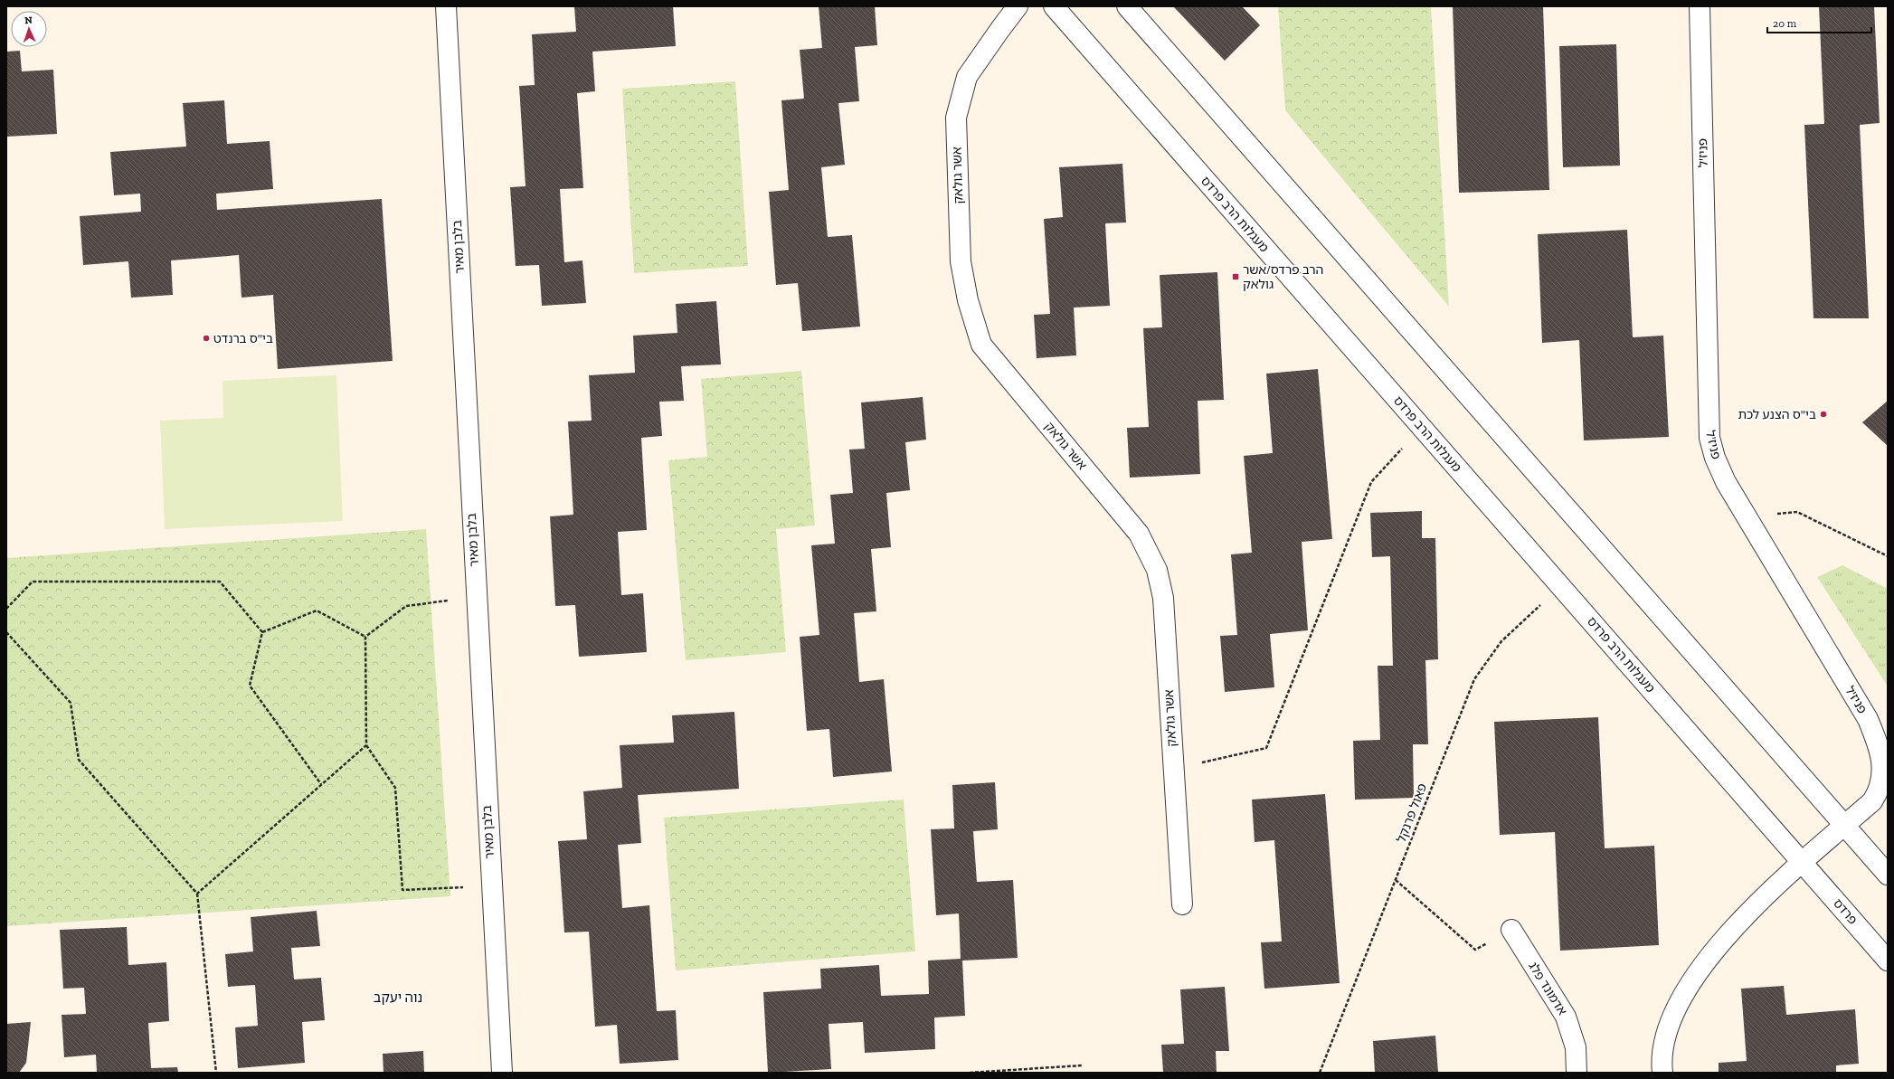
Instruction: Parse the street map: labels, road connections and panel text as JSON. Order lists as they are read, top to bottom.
{
  "streets": {
    "street": [
      "פניז'ל",
      "אשר גולאק",
      "מעגלות הרב פרדס",
      "בלבן מאיר",
      "פרדס",
      "אדמונד פלג"
    ],
    "path": ["פאול פרנקל"]
  },
  "crossings": [
    ["פניז'ל", "מעגלות הרב פרדס"],
    ["פניז'ל", "פרדס"],
    ["מעגלות הרב פרדס", "פאול פרנקל"],
    ["מעגלות הרב פרדס", "פרדס"]
  ],
  "districts": ["נוה יעקב"],
  "places": {
    "transit": ["הרב פרדס/אשר גולאק"],
    "other": ["בי\"ס ברנדט", "בי\"ס הצנע לכת"]
  },
  "scale_bar": "20 m",
  "north": "top"
}
